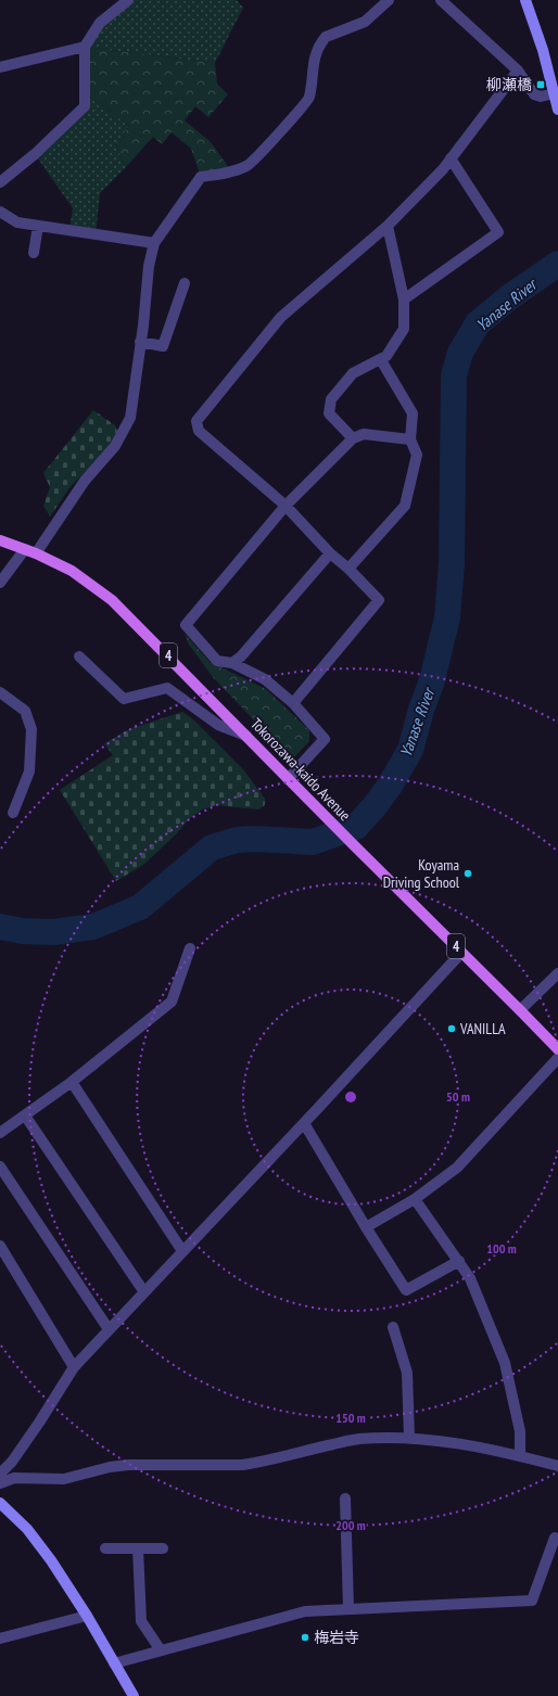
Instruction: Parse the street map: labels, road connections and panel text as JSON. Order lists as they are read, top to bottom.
{
  "streets": {
    "main road": ["4", "Tokorozawa-kaido Avenue"]
  },
  "water": ["Yanase River"],
  "places": {
    "transit": ["柳瀬橋"],
    "other": ["Koyama Driving School", "VANILLA", "梅岩寺"]
  },
  "rings": [
    "50 m",
    "100 m",
    "150 m",
    "200 m"
  ]
}
